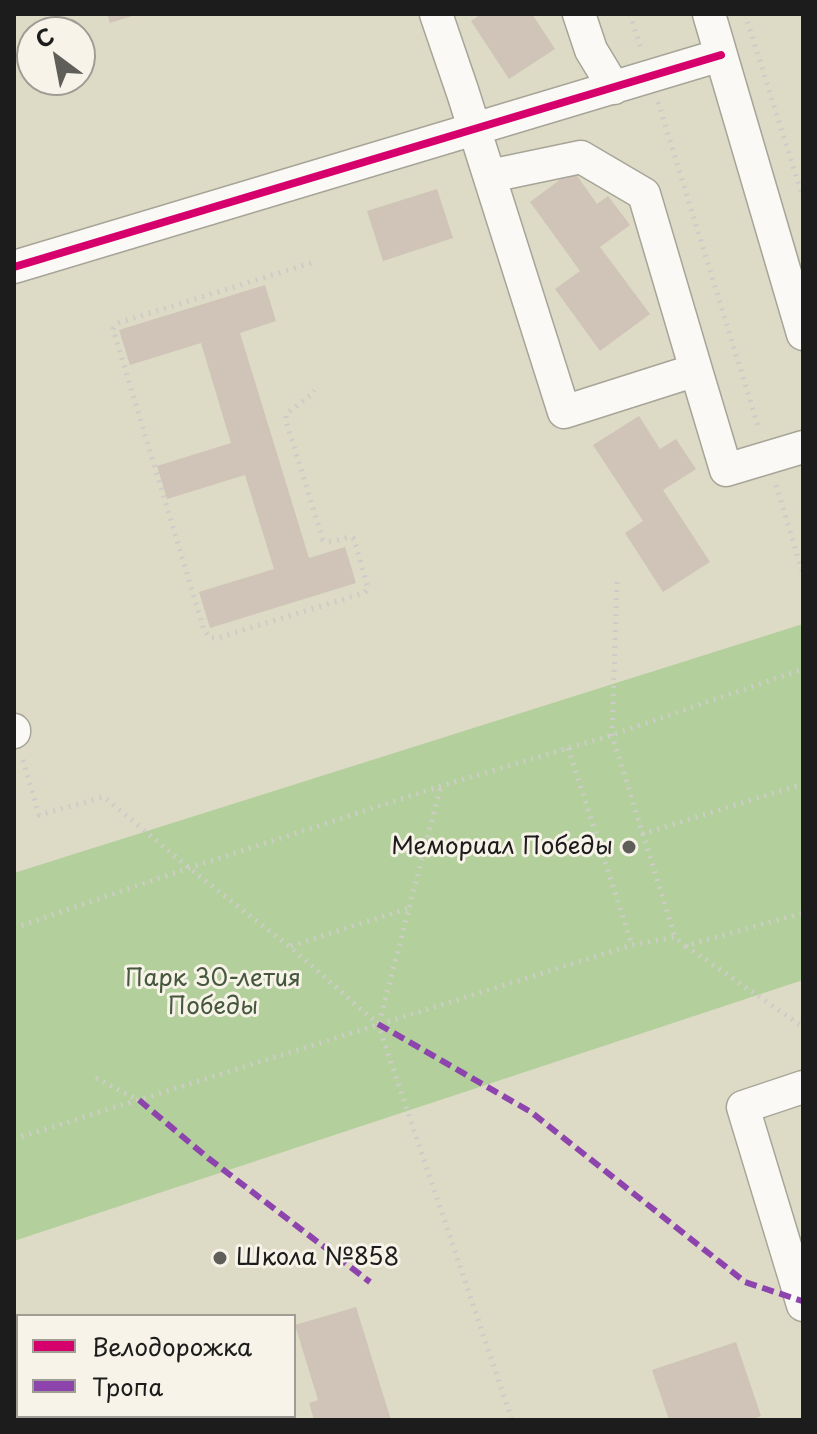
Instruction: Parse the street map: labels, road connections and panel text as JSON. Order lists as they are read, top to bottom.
{
  "parks": ["Парк 30-летия Победы"],
  "places": ["Мемориал Победы", "Школа №858"],
  "legend": ["Велодорожка", "Тропа"],
  "north": "top left"
}
